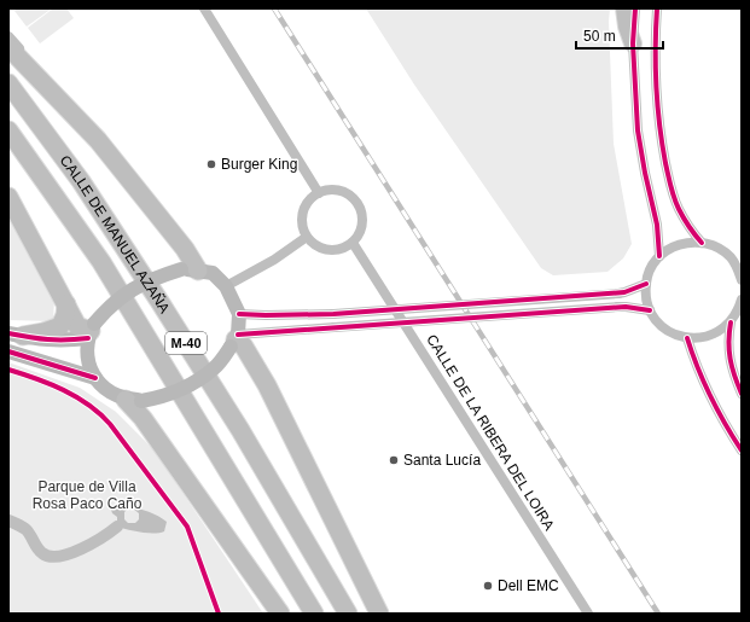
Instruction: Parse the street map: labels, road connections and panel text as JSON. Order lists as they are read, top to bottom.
{
  "streets": {
    "highway": ["CALLE DE MANUEL AZAÑA", "M-40"],
    "street": ["CALLE DE LA RIBERA DEL LOIRA"]
  },
  "parks": ["Parque de Villa Rosa Paco Caño"],
  "places": ["Burger King", "Santa Lucía", "Dell EMC"],
  "scale_bar": "50 m"
}
